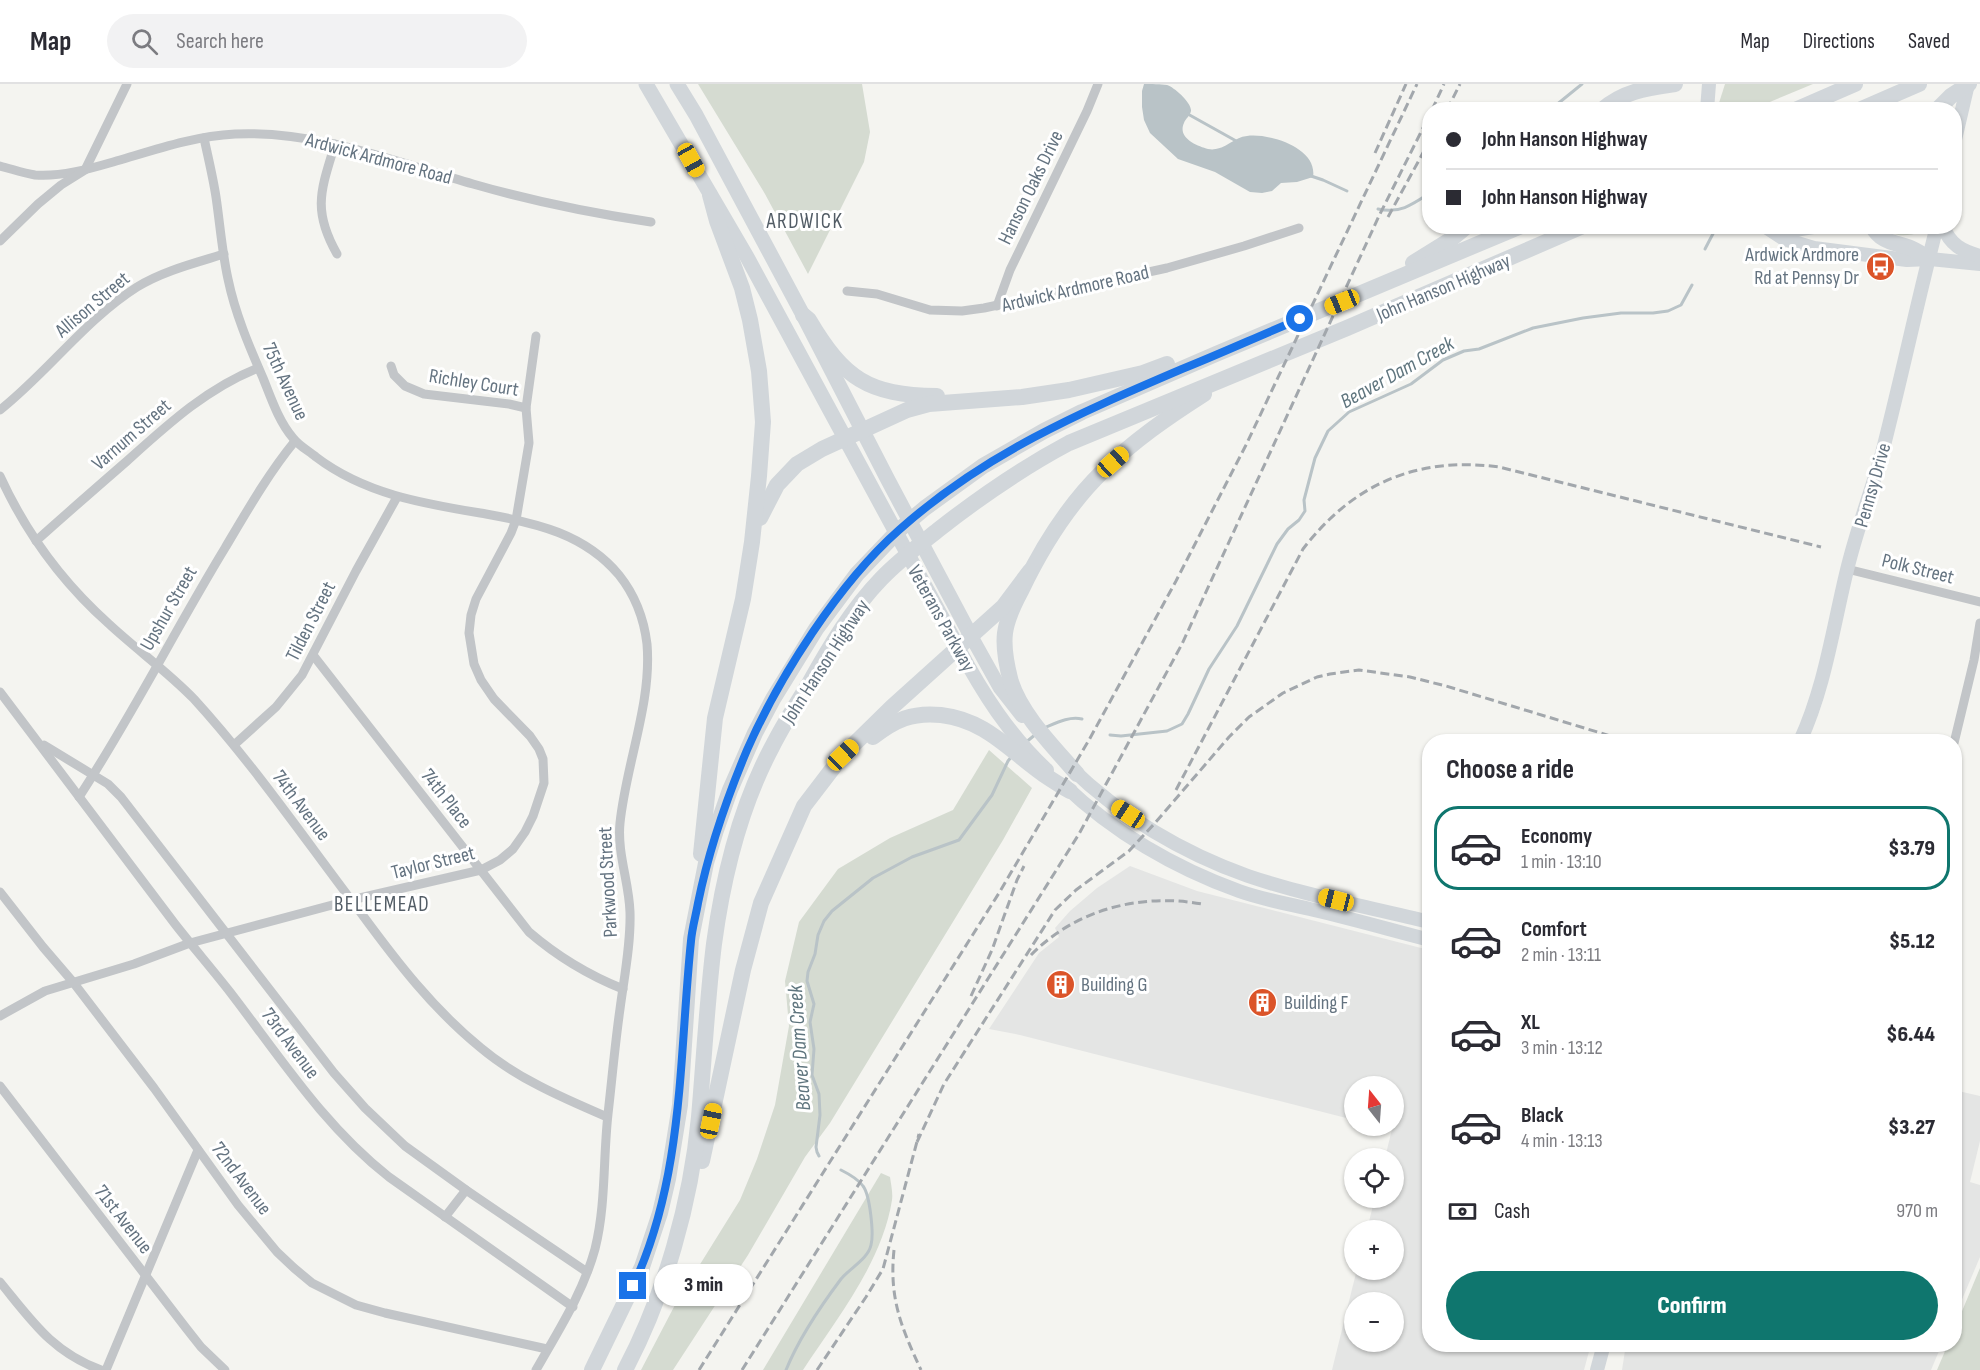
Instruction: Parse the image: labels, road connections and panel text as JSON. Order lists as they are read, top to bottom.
{
  "streets": {
    "highway": ["John Hanson Highway"],
    "main road": ["Pennsy Drive", "Veterans Parkway"],
    "street": [
      "Ardwick Ardmore Road",
      "Hanson Oaks Drive",
      "Allison Street",
      "75th Avenue",
      "Richley Court",
      "Varnum Street",
      "Polk Street",
      "Upshur Street",
      "Tilden Street",
      "74th Place",
      "74th Avenue",
      "Taylor Street",
      "Parkwood Street",
      "73rd Avenue",
      "72nd Avenue",
      "71st Avenue"
    ]
  },
  "crossings": [
    ["Ardwick Ardmore Road", "Hanson Oaks Drive"],
    ["Ardwick Ardmore Road", "75th Avenue"],
    ["Allison Street", "75th Avenue"],
    ["75th Avenue", "Varnum Street"],
    ["75th Avenue", "Upshur Street"],
    ["75th Avenue", "Tilden Street"],
    ["75th Avenue", "Taylor Street"],
    ["75th Avenue", "Parkwood Street"],
    ["Richley Court", "Taylor Street"],
    ["Varnum Street", "74th Avenue"],
    ["Pennsy Drive", "Polk Street"],
    ["Upshur Street", "74th Avenue"],
    ["Upshur Street", "73rd Avenue"],
    ["Tilden Street", "74th Place"],
    ["Tilden Street", "74th Avenue"],
    ["74th Place", "Taylor Street"],
    ["74th Place", "Parkwood Street"],
    ["74th Avenue", "Taylor Street"],
    ["74th Avenue", "Parkwood Street"],
    ["Taylor Street", "Parkwood Street"],
    ["Taylor Street", "73rd Avenue"],
    ["Taylor Street", "72nd Avenue"],
    ["Parkwood Street", "73rd Avenue"],
    ["Parkwood Street", "72nd Avenue"]
  ],
  "districts": ["ARDWICK", "BELLEMEAD"],
  "water": ["Beaver Dam Creek"],
  "places": {
    "bus stop": ["Ardwick Ardmore Rd at Pennsy Dr"],
    "building": ["Building G", "Building F"]
  },
  "north": "top",
  "page": {
    "header": "Map",
    "search": "Search here",
    "nav": ["Map", "Directions", "Saved"],
    "banner": ["John Hanson Highway", "John Hanson Highway"],
    "heading": "Choose a ride",
    "list": [
      {
        "name": "Economy",
        "note": "1 min · 13:10",
        "value": "$3.79"
      },
      {
        "name": "Comfort",
        "note": "2 min · 13:11",
        "value": "$5.12"
      },
      {
        "name": "XL",
        "note": "3 min · 13:12",
        "value": "$6.44"
      },
      {
        "name": "Black",
        "note": "4 min · 13:13",
        "value": "$3.27"
      }
    ],
    "map_buttons": ["+", "−"],
    "pay": ["Cash", "970 m"],
    "buttons": "Confirm",
    "bubble": "3 min"
  }
}
